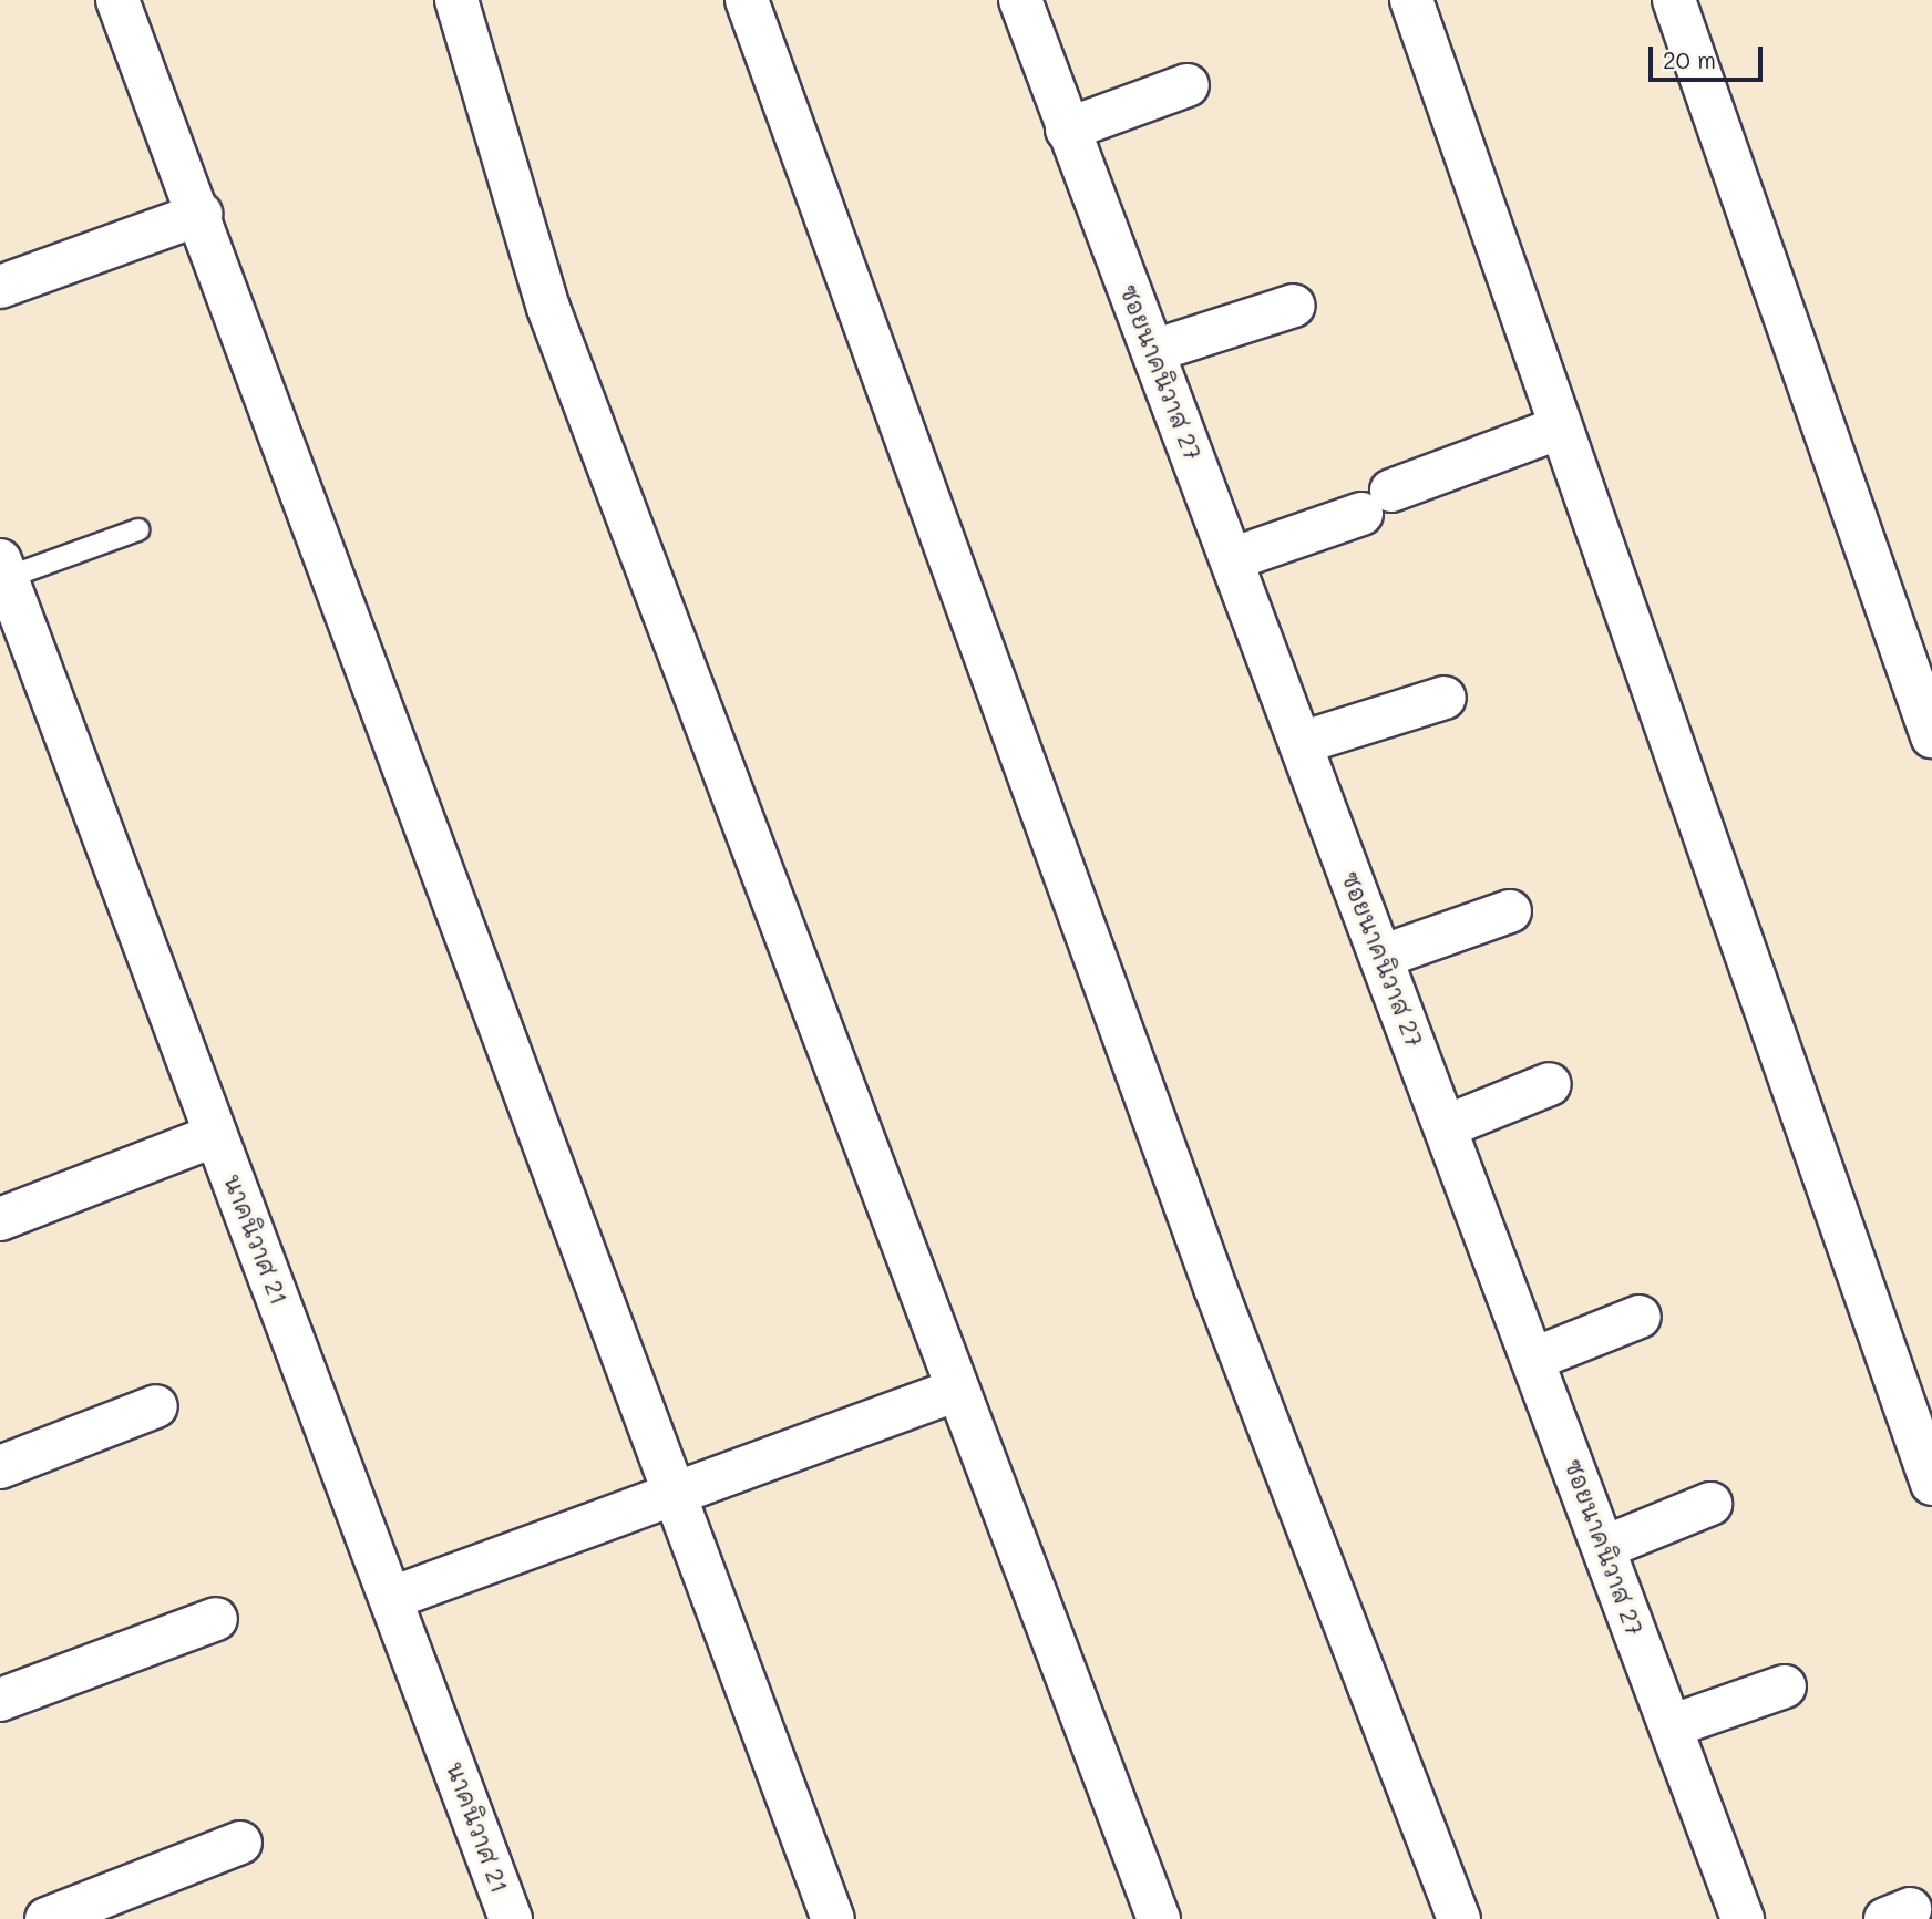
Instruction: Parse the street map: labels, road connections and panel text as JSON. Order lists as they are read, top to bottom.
{
  "streets": {
    "street": ["ซอยนาคนิวาส 27", "นาคนิวาศ 21"]
  },
  "scale_bar": "20 m"
}
